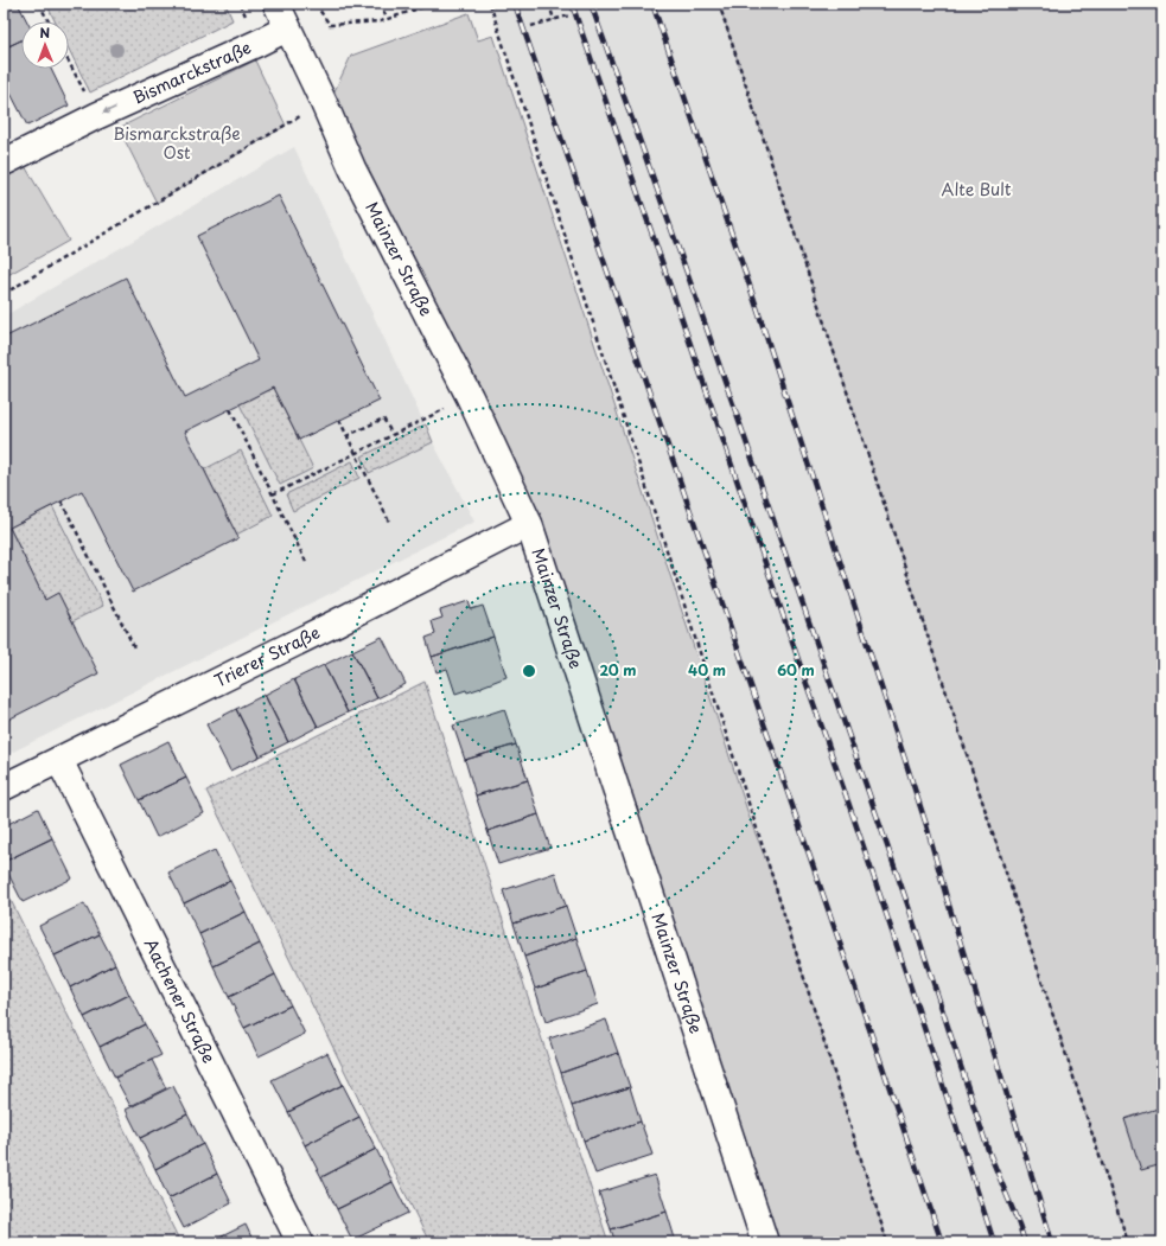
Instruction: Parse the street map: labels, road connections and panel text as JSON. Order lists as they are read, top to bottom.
{
  "streets": {
    "street": [
      "Bismarckstraße",
      "Mainzer Straße",
      "Trierer Straße",
      "Aachener Straße"
    ]
  },
  "crossings": [
    ["Bismarckstraße", "Mainzer Straße"],
    ["Mainzer Straße", "Trierer Straße"],
    ["Trierer Straße", "Aachener Straße"]
  ],
  "one_way": ["Bismarckstraße"],
  "parks": ["Bismarckstraße Ost", "Alte Bult"],
  "north": "top",
  "rings": ["20 m", "40 m", "60 m"]
}
